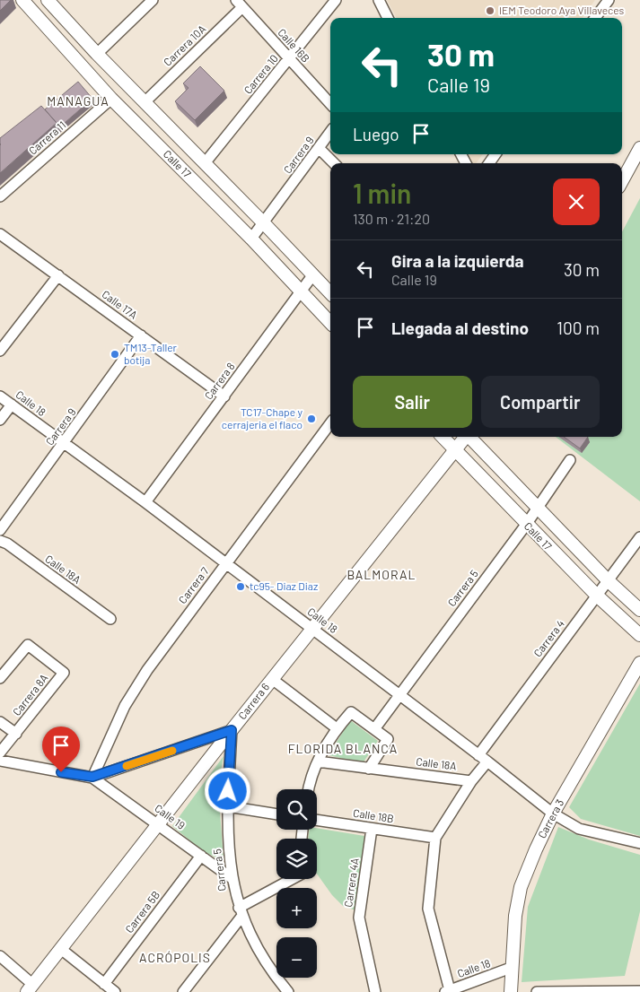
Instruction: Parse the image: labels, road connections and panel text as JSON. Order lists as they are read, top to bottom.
{
  "streets": {
    "street": [
      "Carrera 10A",
      "Calle 16B",
      "Carrera 10",
      "Carrera 11",
      "Carrera 9",
      "Calle 17",
      "Calle 17A",
      "Carrera 8",
      "Calle 18",
      "Calle 18A",
      "Carrera 7",
      "Carrera 5",
      "Carrera 4",
      "Carrera 8A",
      "Carrera 6",
      "Calle 18B",
      "Calle 19",
      "Carrera 3",
      "Carrera 4A",
      "Carrera 5B"
    ]
  },
  "crossings": [
    ["Carrera 10A", "Calle 16B"],
    ["Carrera 10A", "Calle 17"],
    ["Calle 16B", "Carrera 10"],
    ["Carrera 10", "Calle 17"],
    ["Carrera 11", "Calle 17"],
    ["Carrera 9", "Calle 17"],
    ["Carrera 9", "Calle 17A"],
    ["Carrera 9", "Calle 18"],
    ["Calle 17", "Carrera 8"],
    ["Calle 17", "Carrera 5"],
    ["Calle 17", "Carrera 4"],
    ["Calle 17", "Carrera 6"],
    ["Calle 17A", "Carrera 8"],
    ["Carrera 8", "Calle 18"],
    ["Calle 18", "Carrera 7"],
    ["Calle 18", "Carrera 5"],
    ["Calle 18", "Carrera 4"],
    ["Calle 18", "Carrera 6"],
    ["Calle 18", "Carrera 3"],
    ["Carrera 7", "Calle 19"],
    ["Carrera 5", "Carrera 6"],
    ["Carrera 5", "Calle 19"],
    ["Carrera 6", "Calle 19"],
    ["Calle 18B", "Carrera 4A"],
    ["Calle 19", "Carrera 5B"]
  ],
  "districts": [
    "MANAGUA",
    "BALMORAL",
    "FLORIDA BLANCA",
    "ACRÓPOLIS"
  ],
  "places": [
    "IEM Teodoro Aya Villaveces",
    "TM13-Taller botija",
    "TC17-Chape y cerrajeria el flaco",
    "tc95- Diaz Diaz"
  ],
  "page": {
    "turn": ["30 m", "Calle 19"],
    "then": "Luego",
    "heading": ["1 min", "130 m · 21:20"],
    "list": [
      {
        "name": "Gira a la izquierda",
        "note": "Calle 19",
        "value": "30 m"
      },
      {
        "name": "Llegada al destino",
        "value": "100 m"
      }
    ],
    "buttons": ["Salir", "Compartir"],
    "map_buttons": ["+", "−"]
  }
}
